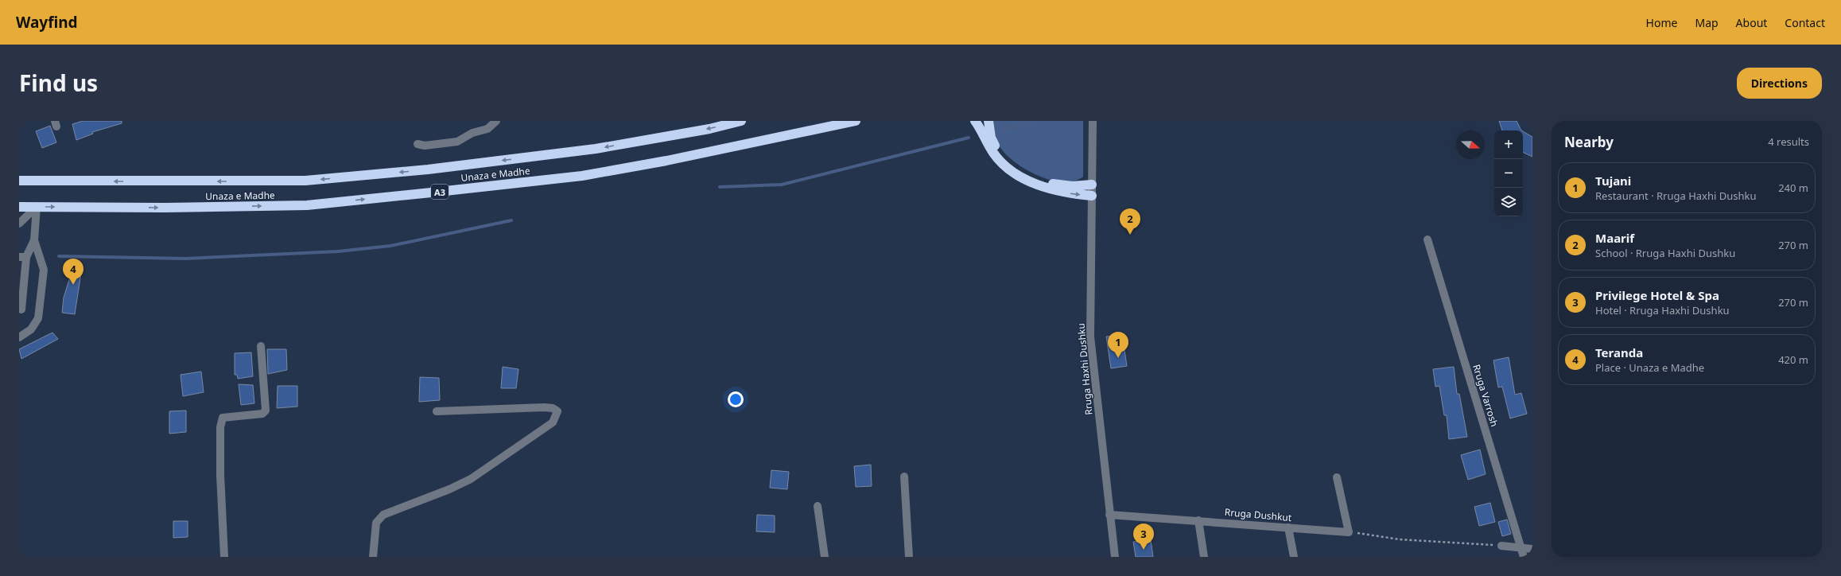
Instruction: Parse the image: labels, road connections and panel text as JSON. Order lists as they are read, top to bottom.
{
  "streets": {
    "highway": ["Unaza e Madhe", "A3"],
    "street": ["Rruga Haxhi Dushku", "Rruga Varrosh", "Rruga Dushkut"]
  },
  "crossings": [
    ["Rruga Haxhi Dushku", "Rruga Dushkut"]
  ],
  "north": "right",
  "page": {
    "header": "Wayfind",
    "nav": [
      "Home",
      "Map",
      "About",
      "Contact"
    ],
    "title": "Find us",
    "buttons": "Directions",
    "heading": ["Nearby", "4 results"],
    "map_buttons": ["+", "−"],
    "list": [
      {
        "mark": "1",
        "name": "Tujani",
        "note": "Restaurant · Rruga Haxhi Dushku",
        "value": "240 m"
      },
      {
        "mark": "2",
        "name": "Maarif",
        "note": "School · Rruga Haxhi Dushku",
        "value": "270 m"
      },
      {
        "mark": "3",
        "name": "Privilege Hotel & Spa",
        "note": "Hotel · Rruga Haxhi Dushku",
        "value": "270 m"
      },
      {
        "mark": "4",
        "name": "Teranda",
        "note": "Place · Unaza e Madhe",
        "value": "420 m"
      }
    ],
    "pins": [
      "2",
      "4",
      "1",
      "3"
    ]
  }
}
